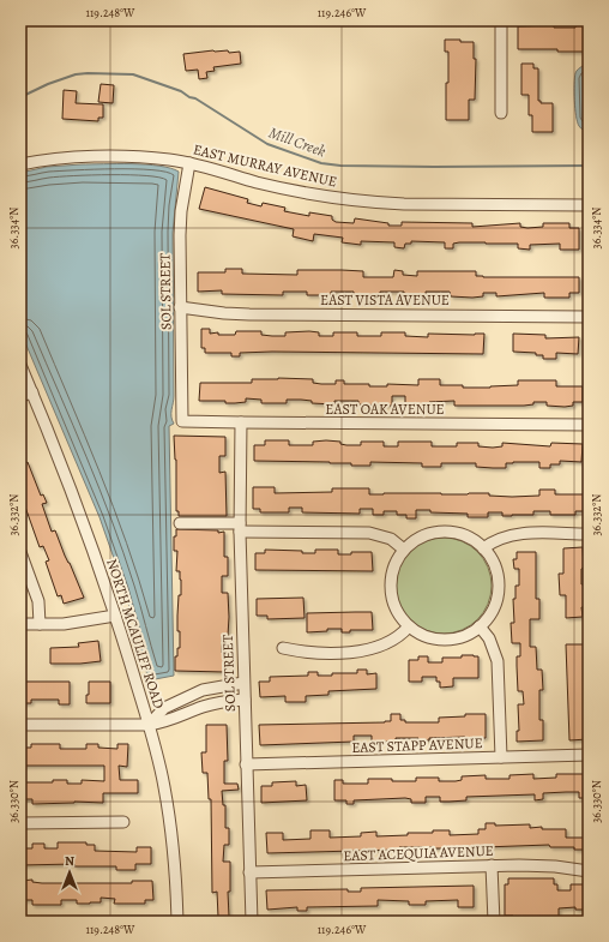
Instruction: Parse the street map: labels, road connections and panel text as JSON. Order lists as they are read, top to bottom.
{
  "streets": {
    "street": [
      "EAST MURRAY AVENUE",
      "SOL STREET",
      "EAST VISTA AVENUE",
      "EAST OAK AVENUE",
      "NORTH MCAULIFF ROAD",
      "EAST STAPP AVENUE",
      "EAST ACEQUIA AVENUE"
    ]
  },
  "crossings": [
    ["EAST MURRAY AVENUE", "SOL STREET"],
    ["SOL STREET", "EAST VISTA AVENUE"],
    ["SOL STREET", "EAST OAK AVENUE"],
    ["SOL STREET", "EAST STAPP AVENUE"],
    ["SOL STREET", "EAST ACEQUIA AVENUE"]
  ],
  "water": ["Mill Creek"],
  "north": "top",
  "coordinates": [
    "119.248°W",
    "119.246°W",
    "36.334°N",
    "36.332°N",
    "36.330°N"
  ]
}
